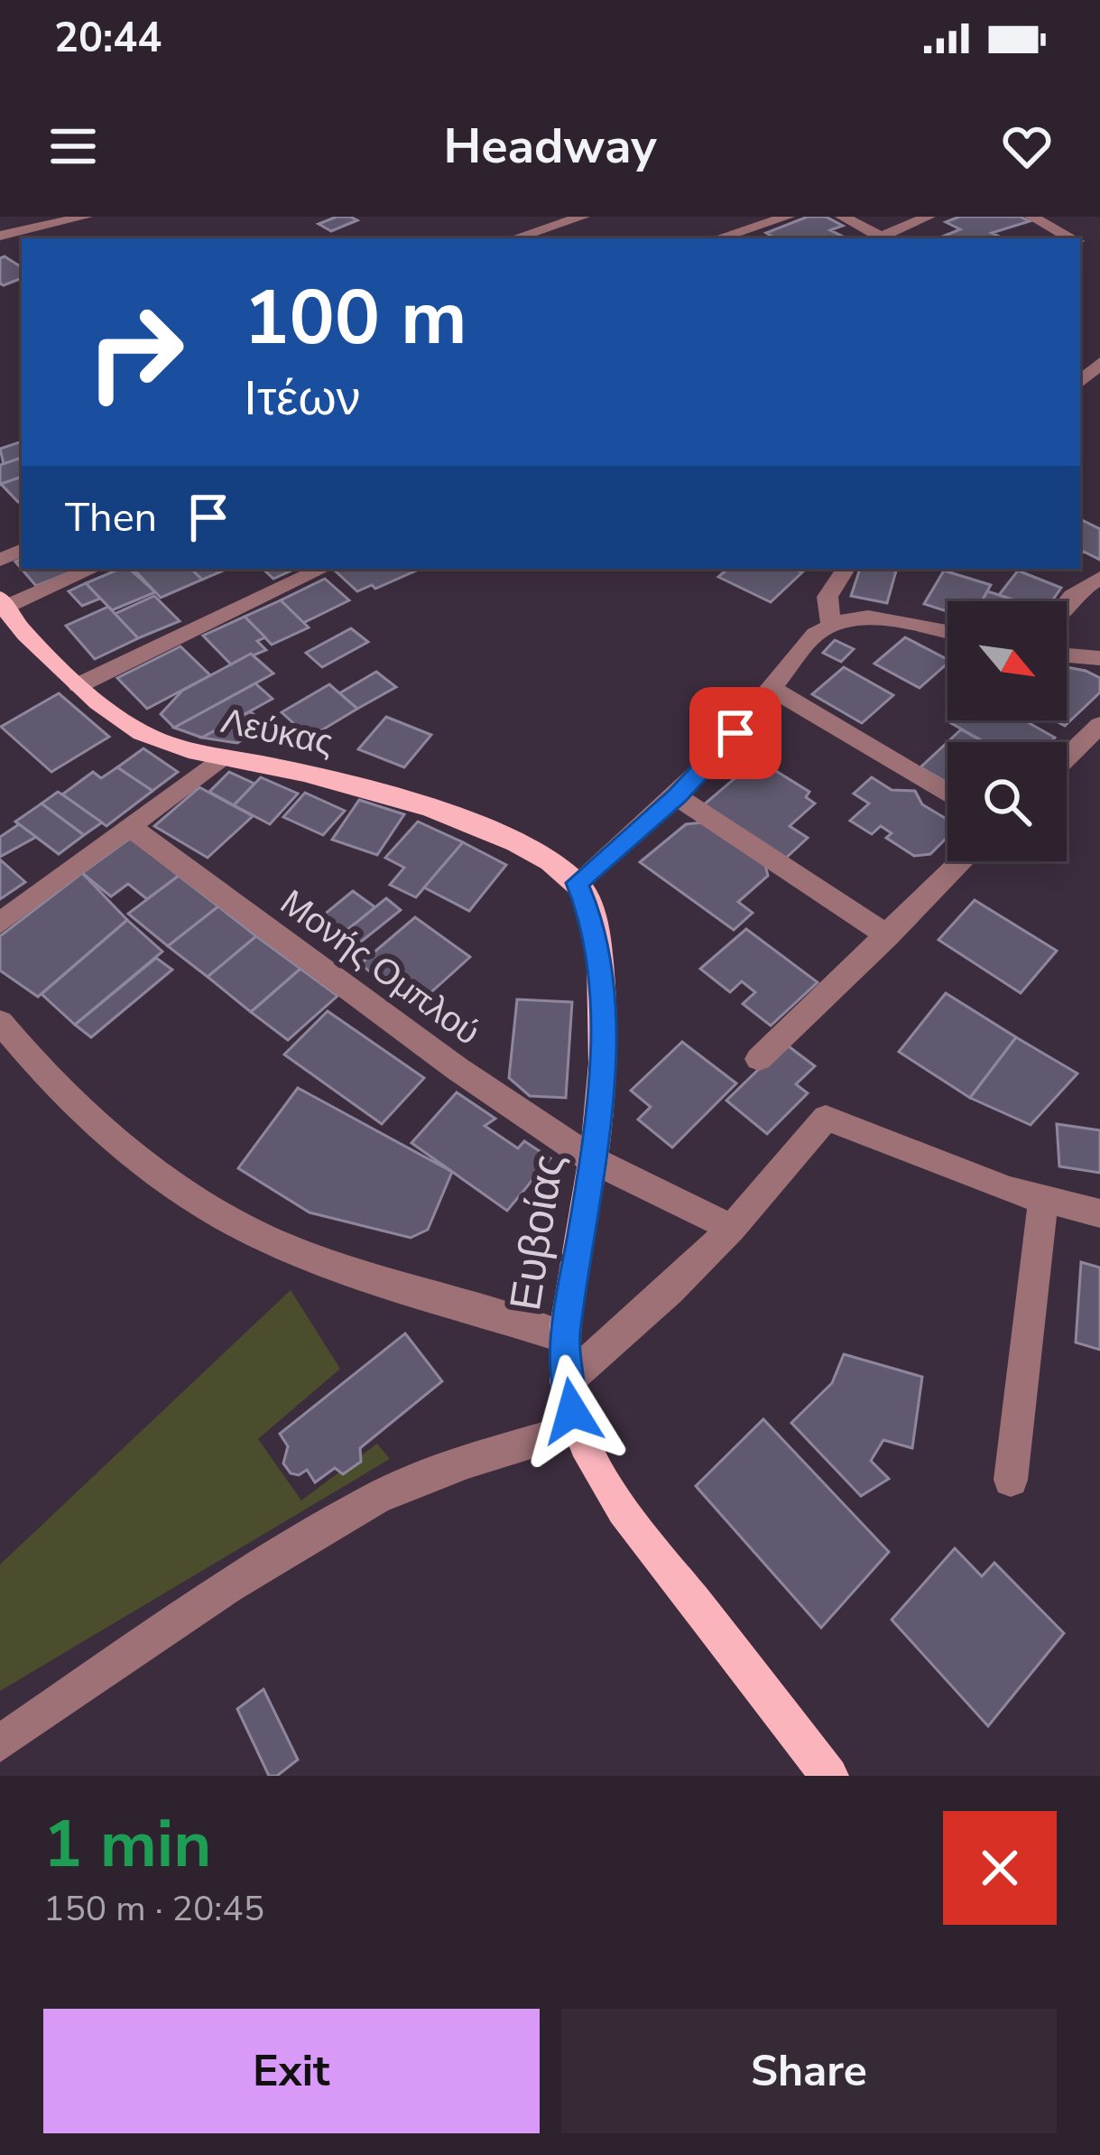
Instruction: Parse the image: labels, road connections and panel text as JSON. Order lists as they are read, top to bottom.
{
  "streets": {
    "main road": ["Λεύκας", "Ευβοίας"],
    "street": ["Μονής Ομπλού"]
  },
  "crossings": [
    ["Λεύκας", "Ευβοίας"],
    ["Μονής Ομπλού", "Ευβοίας"]
  ],
  "north": "bottom right",
  "page": {
    "status": "20:44",
    "header": "Headway",
    "turn": ["100 m", "Ιτέων"],
    "then": "Then",
    "heading": ["1 min", "150 m · 20:45"],
    "buttons": ["Exit", "Share"]
  }
}
